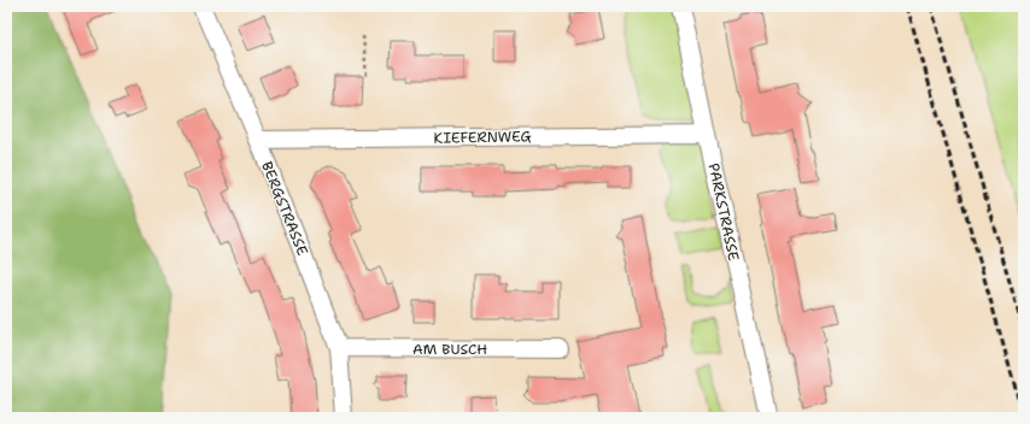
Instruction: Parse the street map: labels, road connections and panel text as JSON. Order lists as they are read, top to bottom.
{
  "streets": {
    "street": [
      "KIEFERNWEG",
      "BERGSTRASSE",
      "PARKSTRASSE",
      "AM BUSCH"
    ]
  },
  "crossings": [
    ["KIEFERNWEG", "BERGSTRASSE"],
    ["KIEFERNWEG", "PARKSTRASSE"],
    ["BERGSTRASSE", "AM BUSCH"]
  ]
}
